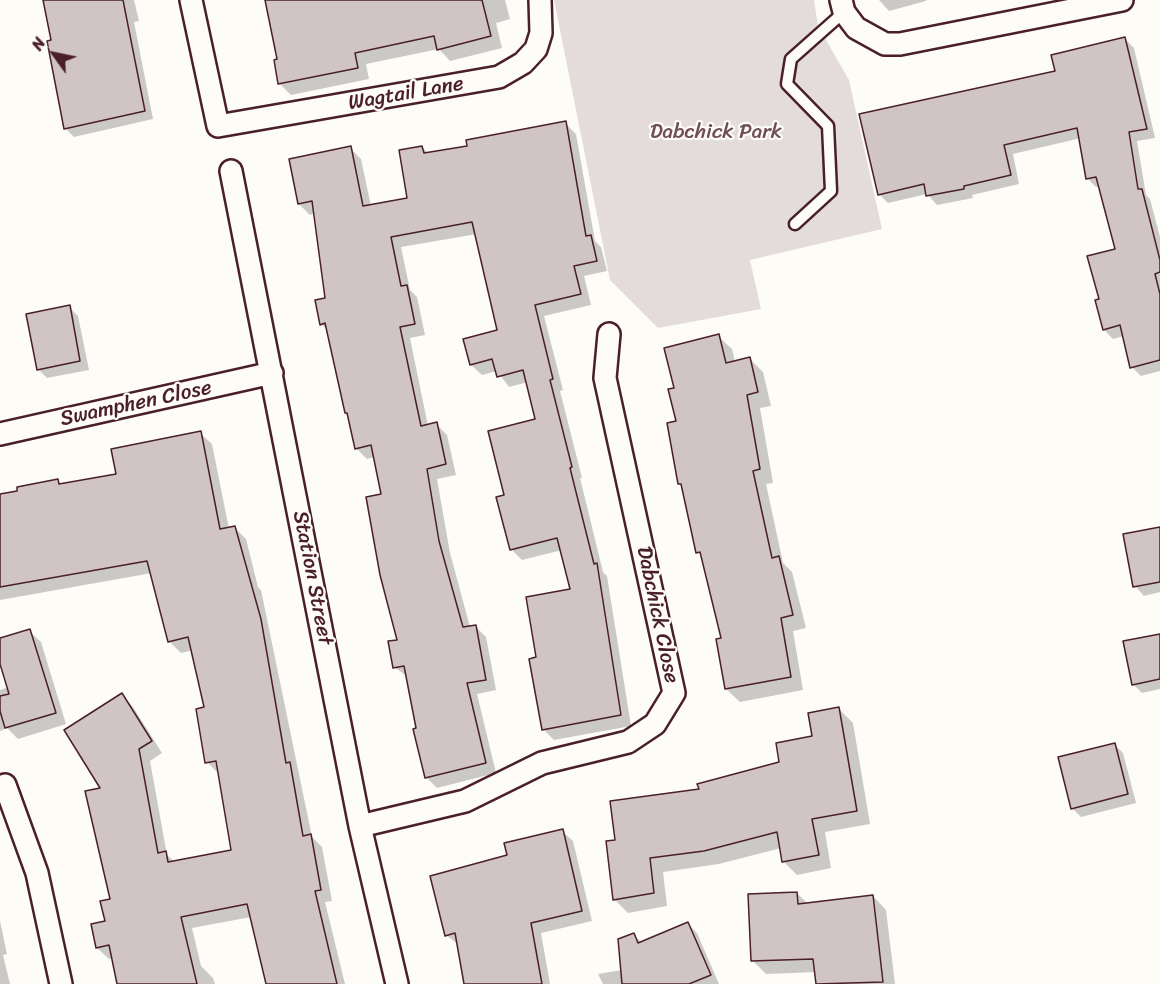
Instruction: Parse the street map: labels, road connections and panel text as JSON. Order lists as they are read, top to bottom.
{
  "streets": {
    "street": [
      "Wagtail Lane",
      "Swamphen Close",
      "Station Street",
      "Dabchick Close"
    ]
  },
  "crossings": [
    ["Swamphen Close", "Station Street"],
    ["Station Street", "Dabchick Close"]
  ],
  "parks": ["Dabchick Park"],
  "north": "top left"
}
